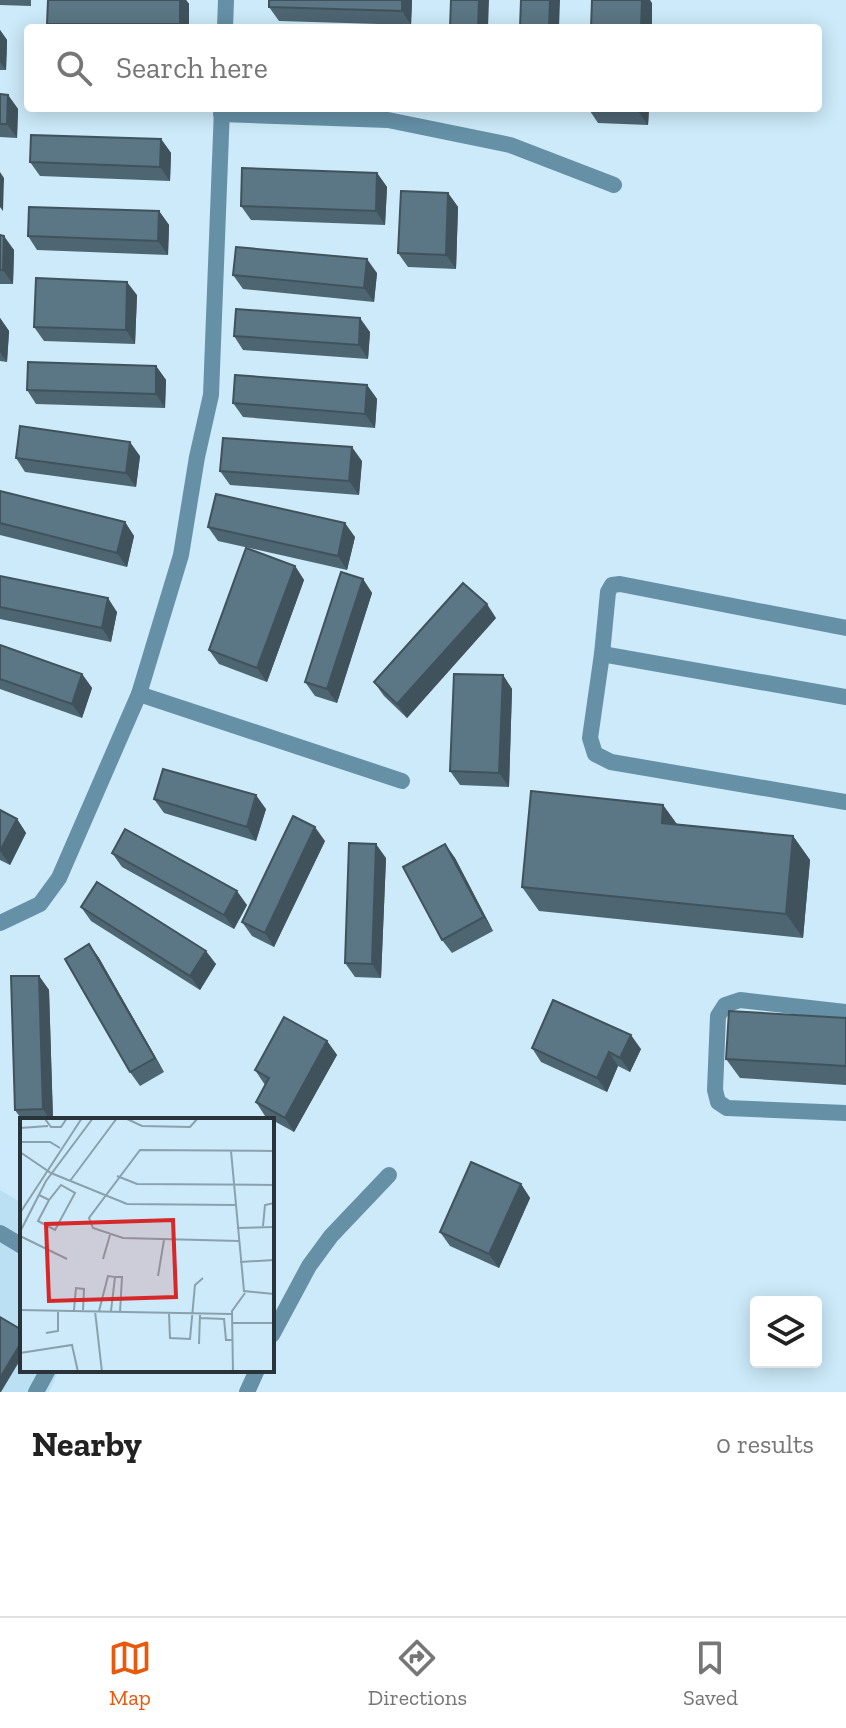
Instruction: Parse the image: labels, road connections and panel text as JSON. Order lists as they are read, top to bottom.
{
  "page": {
    "search": "Search here",
    "heading": ["Nearby", "0 results"],
    "nav": ["Map", "Directions", "Saved"]
  }
}
